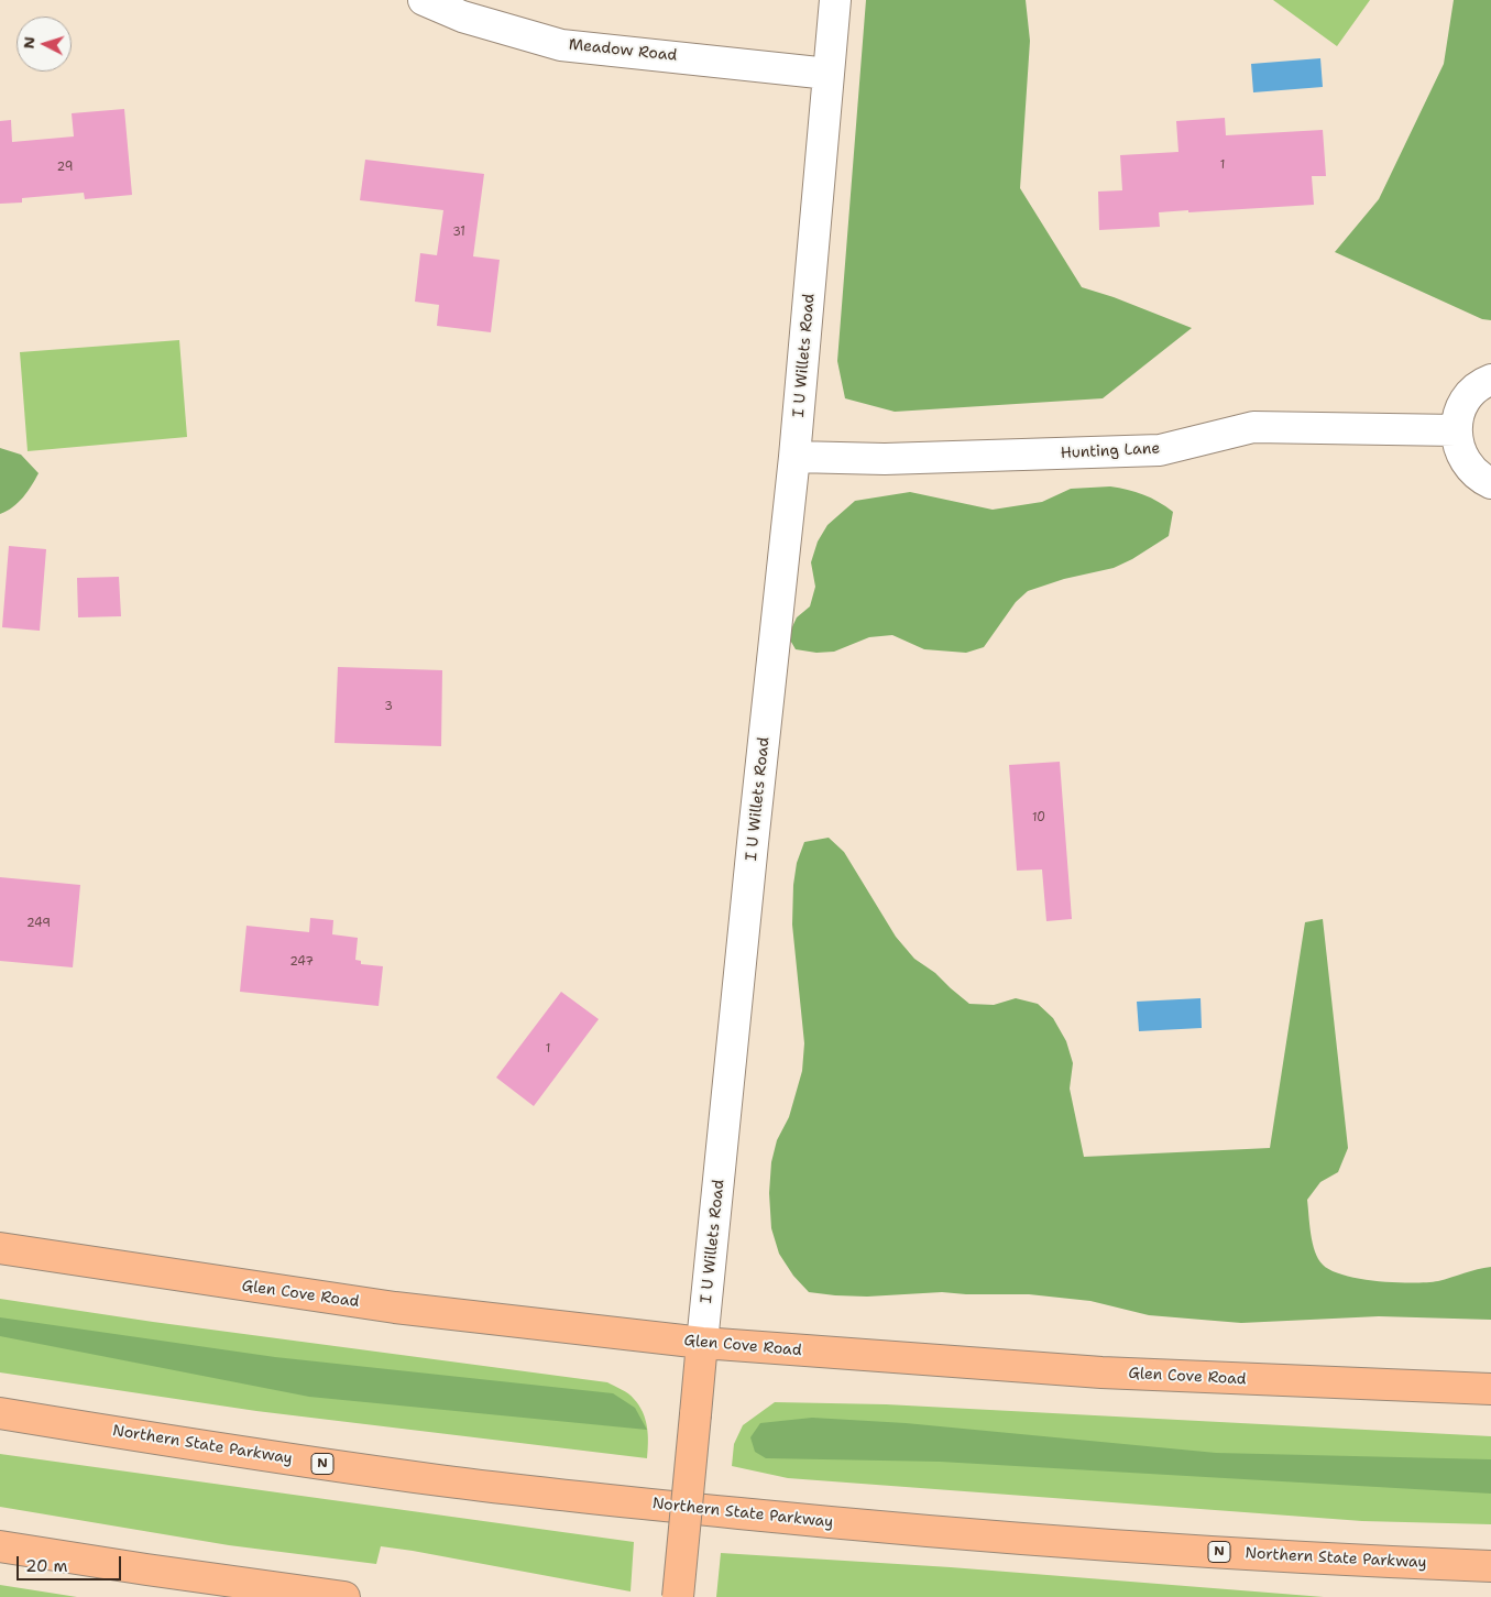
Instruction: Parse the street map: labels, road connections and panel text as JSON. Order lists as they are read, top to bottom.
{
  "streets": {
    "main road": [
      "I U Willets Road",
      "Glen Cove Road",
      "Northern State Parkway",
      "N"
    ],
    "street": ["Meadow Road", "Hunting Lane"]
  },
  "crossings": [
    ["Meadow Road", "I U Willets Road"],
    ["I U Willets Road", "Hunting Lane"],
    ["I U Willets Road", "Glen Cove Road"]
  ],
  "house_numbers": [
    "1",
    "29",
    "31",
    "3",
    "10",
    "249",
    "247",
    "1"
  ],
  "scale_bar": "20 m",
  "north": "left"
}
